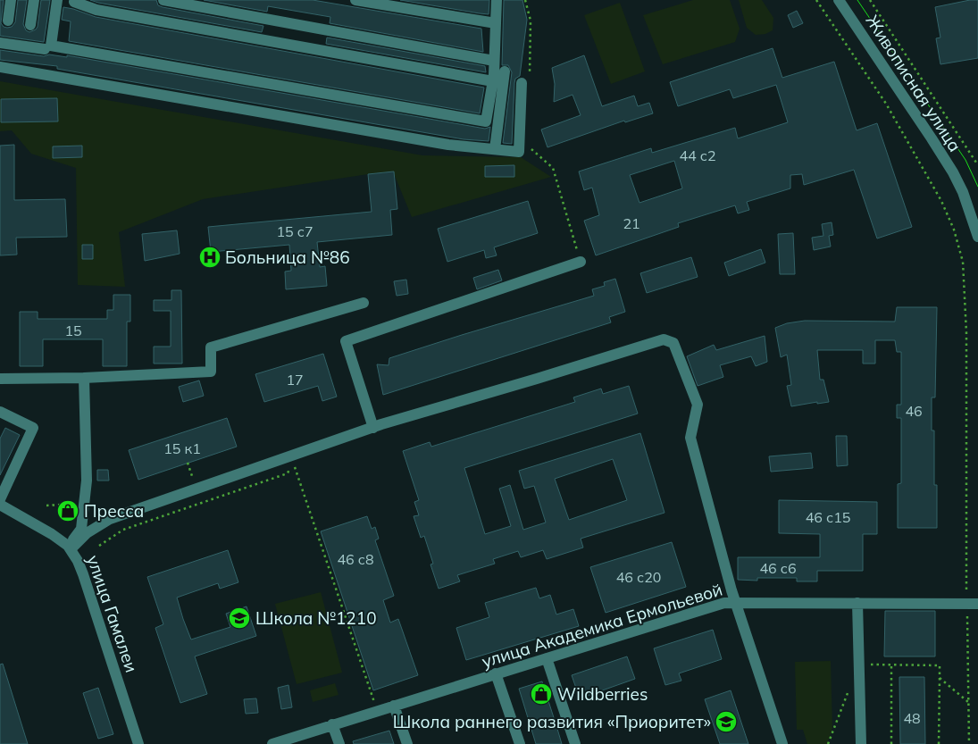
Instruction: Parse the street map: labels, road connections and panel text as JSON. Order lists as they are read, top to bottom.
{
  "streets": {
    "street": ["Живописная улица", "улица Гамалеи", "улица Академика Ермольевой"]
  },
  "places": {
    "hospital": ["Больница №86"],
    "shop": ["Пресса", "Wildberries"],
    "school or university": ["Школа №1210", "Школа раннего развития «Приоритет»"]
  },
  "house_numbers": [
    "44 с2",
    "21",
    "15 с7",
    "15",
    "17",
    "46",
    "15 к1",
    "46 с15",
    "46 с8",
    "46 с6",
    "46 с20",
    "48"
  ]
}
